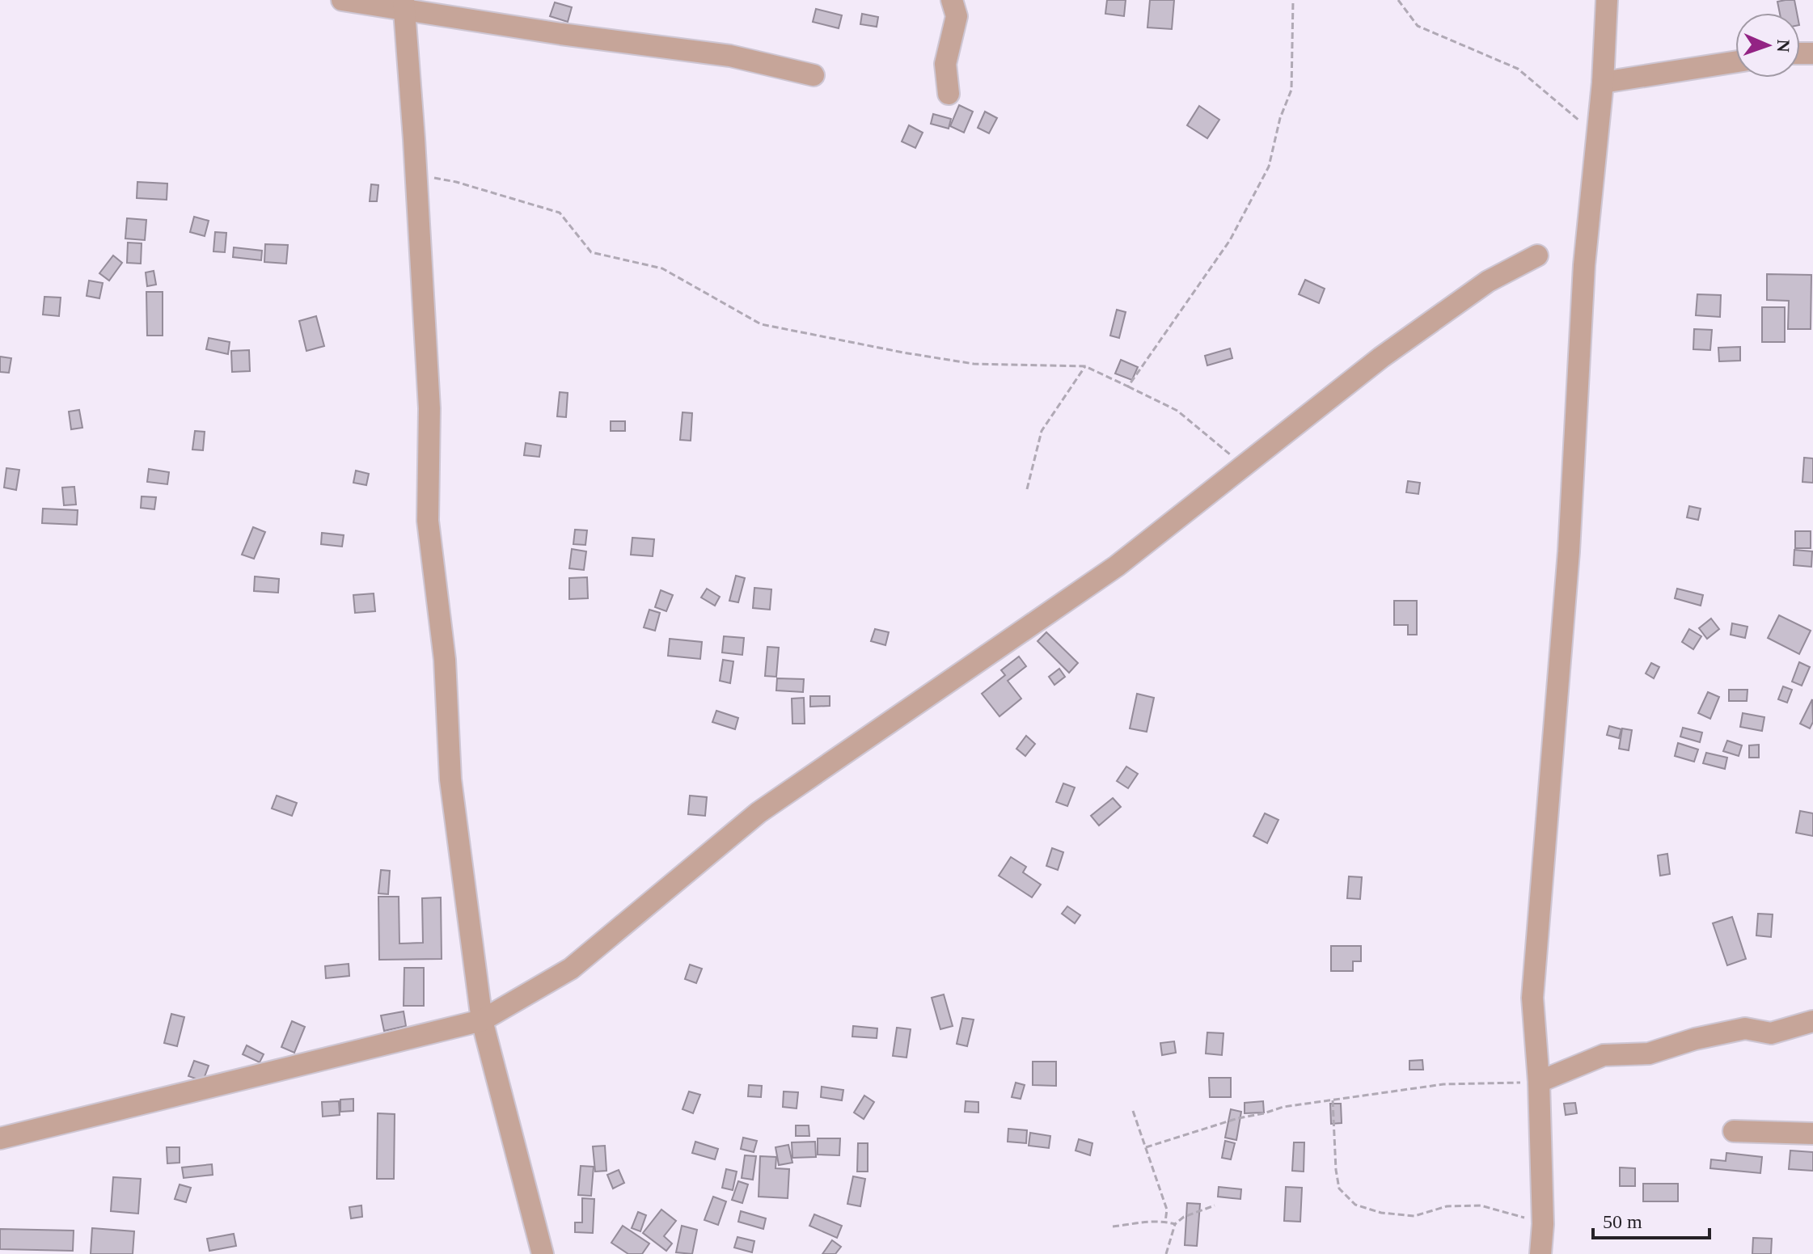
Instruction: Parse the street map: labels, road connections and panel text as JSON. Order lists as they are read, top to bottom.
{
  "scale_bar": "50 m",
  "north": "right"
}
